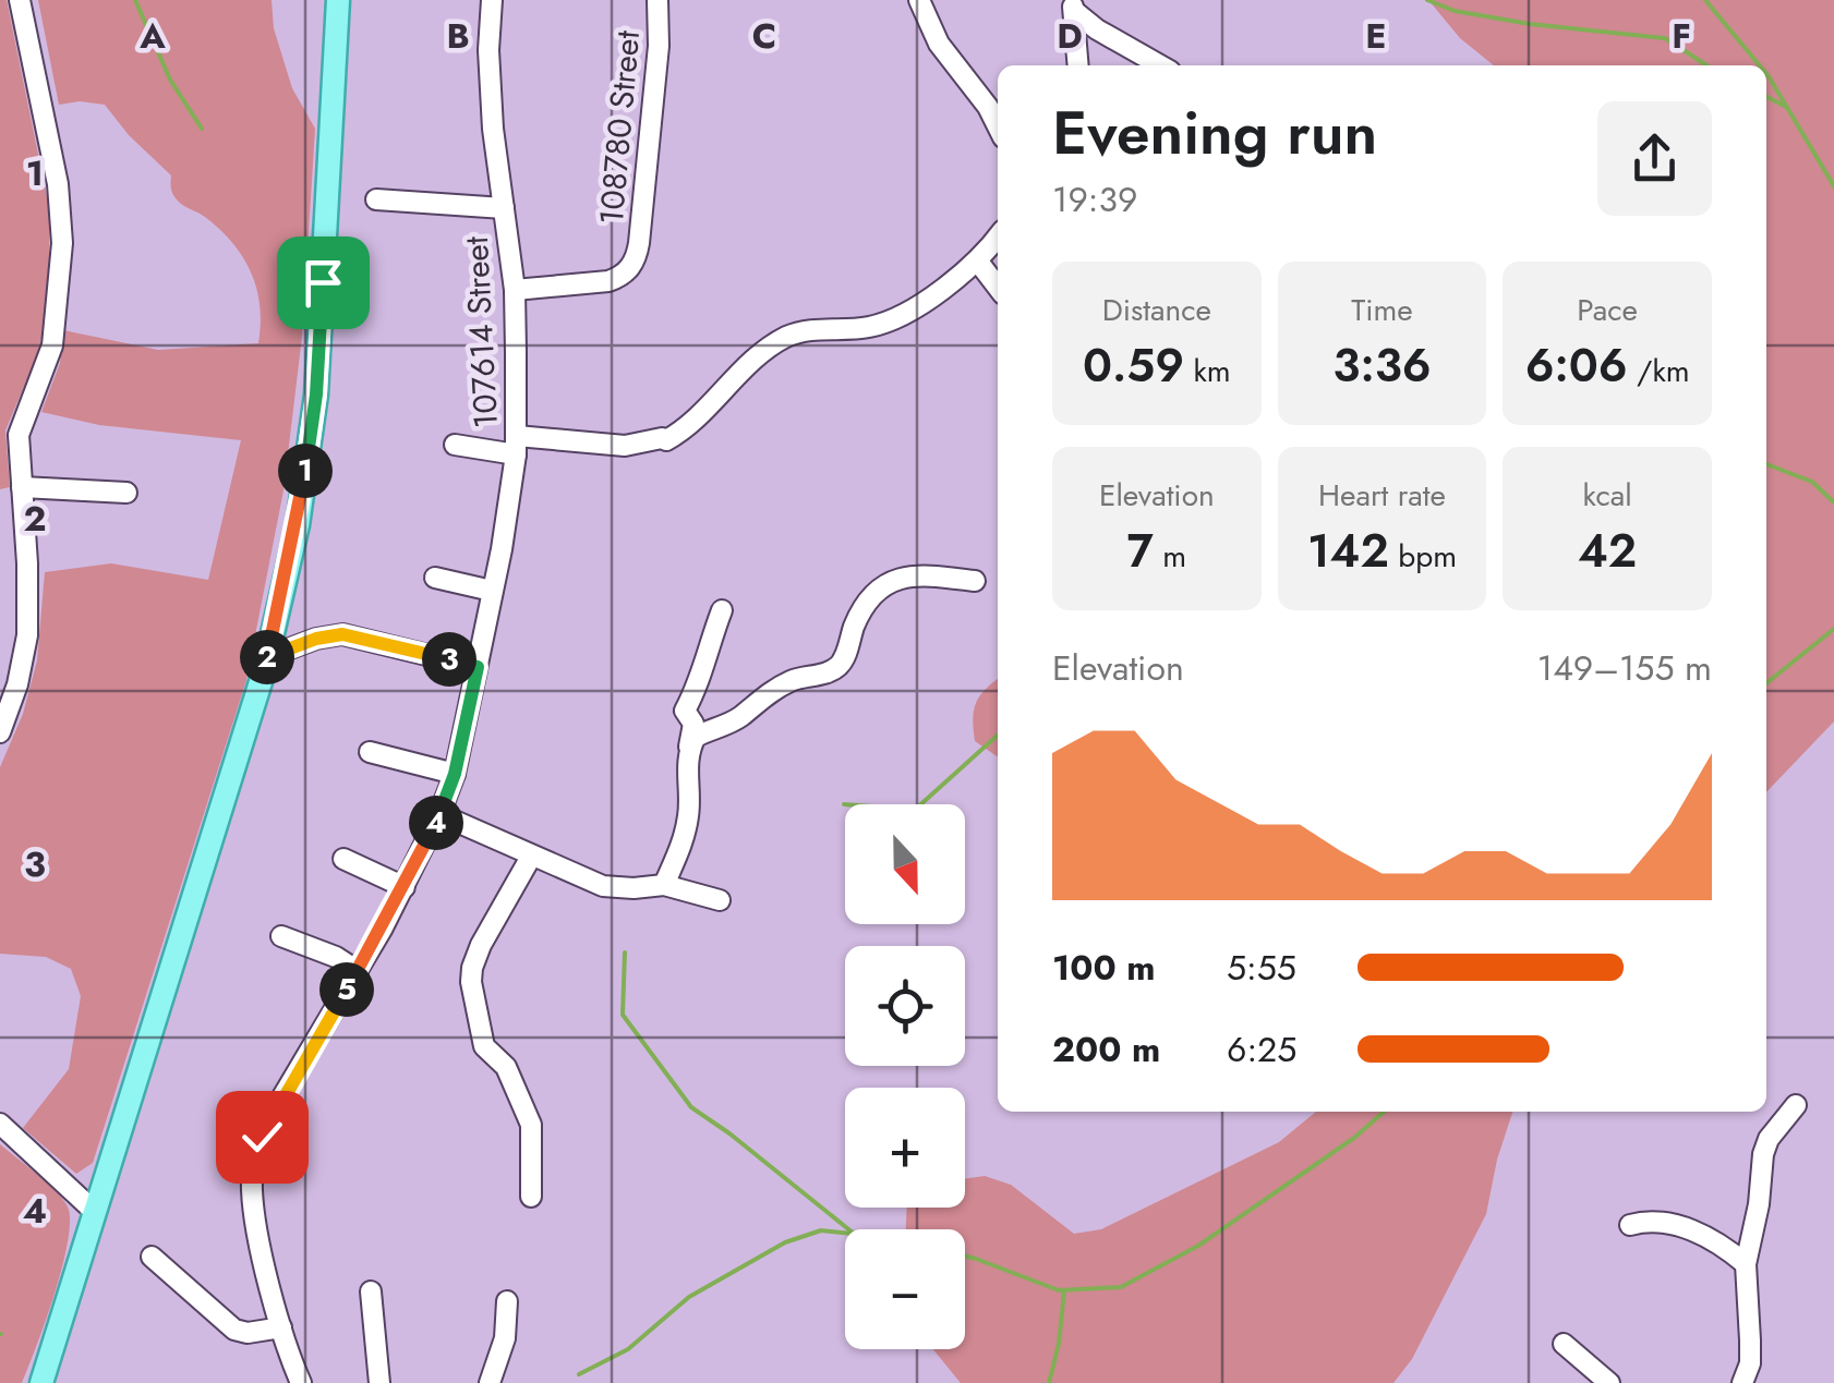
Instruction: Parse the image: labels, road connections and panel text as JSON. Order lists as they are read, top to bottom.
{
  "streets": {
    "street": ["108780 Street", "107614 Street"]
  },
  "crossings": [
    ["108780 Street", "107614 Street"]
  ],
  "north": "bottom",
  "page": {
    "heading": ["Evening run", "19:39"],
    "stats": [
      ["Distance", "0.59 km"],
      ["Time", "3:36"],
      ["Pace", "6:06 /km"],
      ["Elevation", "7 m"],
      ["Heart rate", "142 bpm"],
      ["kcal", "42"]
    ],
    "pins": [
      "1",
      "2",
      "3",
      "4",
      "5"
    ],
    "chart": ["Elevation", "149–155 m"],
    "map_buttons": ["+", "−"],
    "list": [
      {
        "name": "100 m",
        "note": "5:55"
      },
      {
        "name": "200 m",
        "note": "6:25"
      }
    ]
  },
  "grid": {
    "columns": [
      "A",
      "B",
      "C",
      "D",
      "E",
      "F"
    ],
    "rows": [
      "1",
      "2",
      "3",
      "4"
    ]
  }
}
